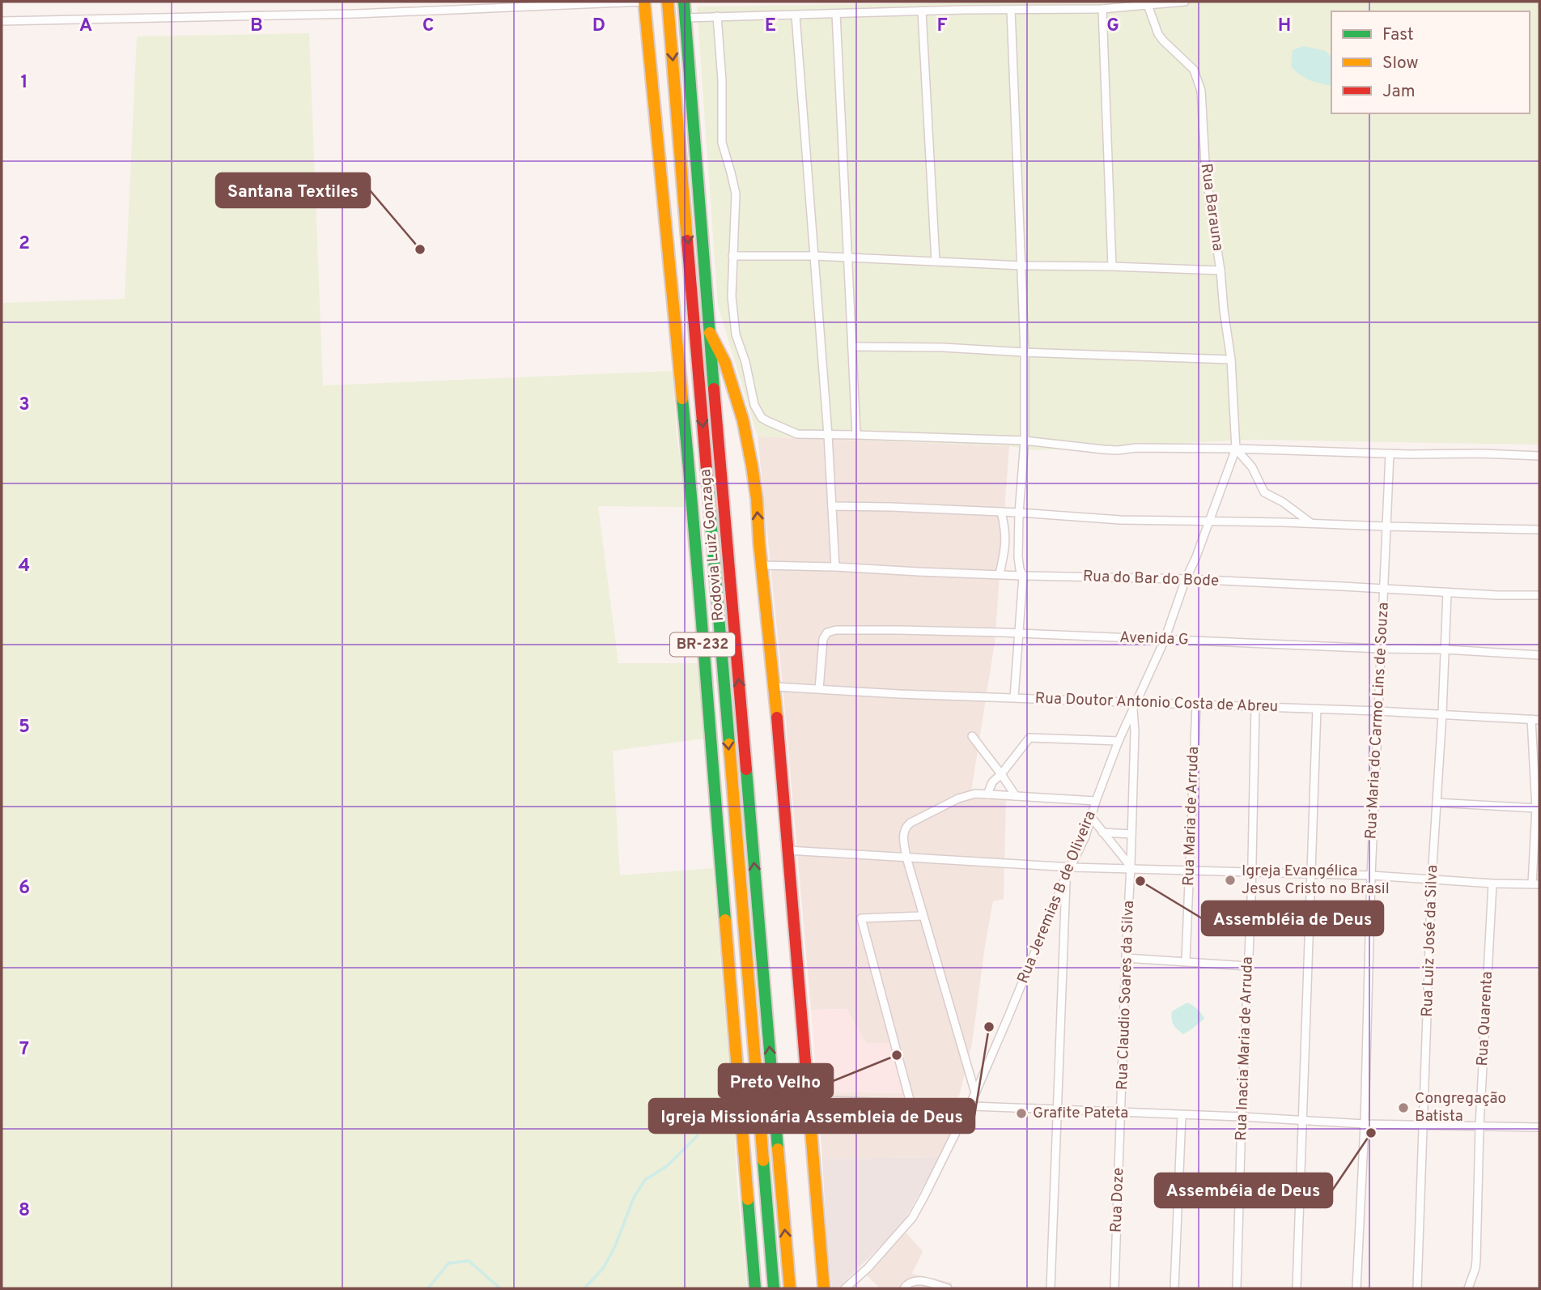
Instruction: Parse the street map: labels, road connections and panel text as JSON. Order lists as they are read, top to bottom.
{
  "streets": {
    "main road": ["Rodovia Luiz Gonzaga", "BR-232"],
    "street": [
      "Rua Barauna",
      "Rua do Bar do Bode",
      "Avenida G",
      "Rua Doutor Antonio Costa de Abreu",
      "Rua Maria do Carmo Lins de Souza",
      "Rua Maria de Arruda",
      "Rua Jeremias B de Oliveira",
      "Rua Luiz José da Silva",
      "Rua Claudio Soares da Silva",
      "Rua Quarenta",
      "Rua Inacia Maria de Arruda",
      "Rua Doze"
    ]
  },
  "crossings": [
    ["Rua Barauna", "Rua Jeremias B de Oliveira"],
    ["Rua do Bar do Bode", "Rua Maria do Carmo Lins de Souza"],
    ["Rua do Bar do Bode", "Rua Jeremias B de Oliveira"],
    ["Rua do Bar do Bode", "Rua Luiz José da Silva"],
    ["Avenida G", "Rua Doutor Antonio Costa de Abreu"],
    ["Avenida G", "Rua Maria do Carmo Lins de Souza"],
    ["Avenida G", "Rua Jeremias B de Oliveira"],
    ["Avenida G", "Rua Luiz José da Silva"],
    ["Rua Doutor Antonio Costa de Abreu", "Rua Maria do Carmo Lins de Souza"],
    ["Rua Doutor Antonio Costa de Abreu", "Rua Maria de Arruda"],
    ["Rua Doutor Antonio Costa de Abreu", "Rua Jeremias B de Oliveira"],
    ["Rua Doutor Antonio Costa de Abreu", "Rua Luiz José da Silva"],
    ["Rua Doutor Antonio Costa de Abreu", "Rua Claudio Soares da Silva"],
    ["Rua Doutor Antonio Costa de Abreu", "Rua Inacia Maria de Arruda"],
    ["Rua Jeremias B de Oliveira", "Rua Claudio Soares da Silva"],
    ["Rua Claudio Soares da Silva", "Rua Doze"]
  ],
  "places": [
    "Santana Textiles",
    "Igreja Evangélica Jesus Cristo no Brasil",
    "Assembléia de Deus",
    "Igreja Missionária Assembleia de Deus",
    "Preto Velho",
    "Congregação Batista",
    "Grafite Pateta",
    "Assembéia de Deus"
  ],
  "legend": ["Fast", "Slow", "Jam"],
  "grid": {
    "columns": [
      "A",
      "B",
      "C",
      "D",
      "E",
      "F",
      "G",
      "H"
    ],
    "rows": [
      "1",
      "2",
      "3",
      "4",
      "5",
      "6",
      "7",
      "8"
    ]
  }
}
